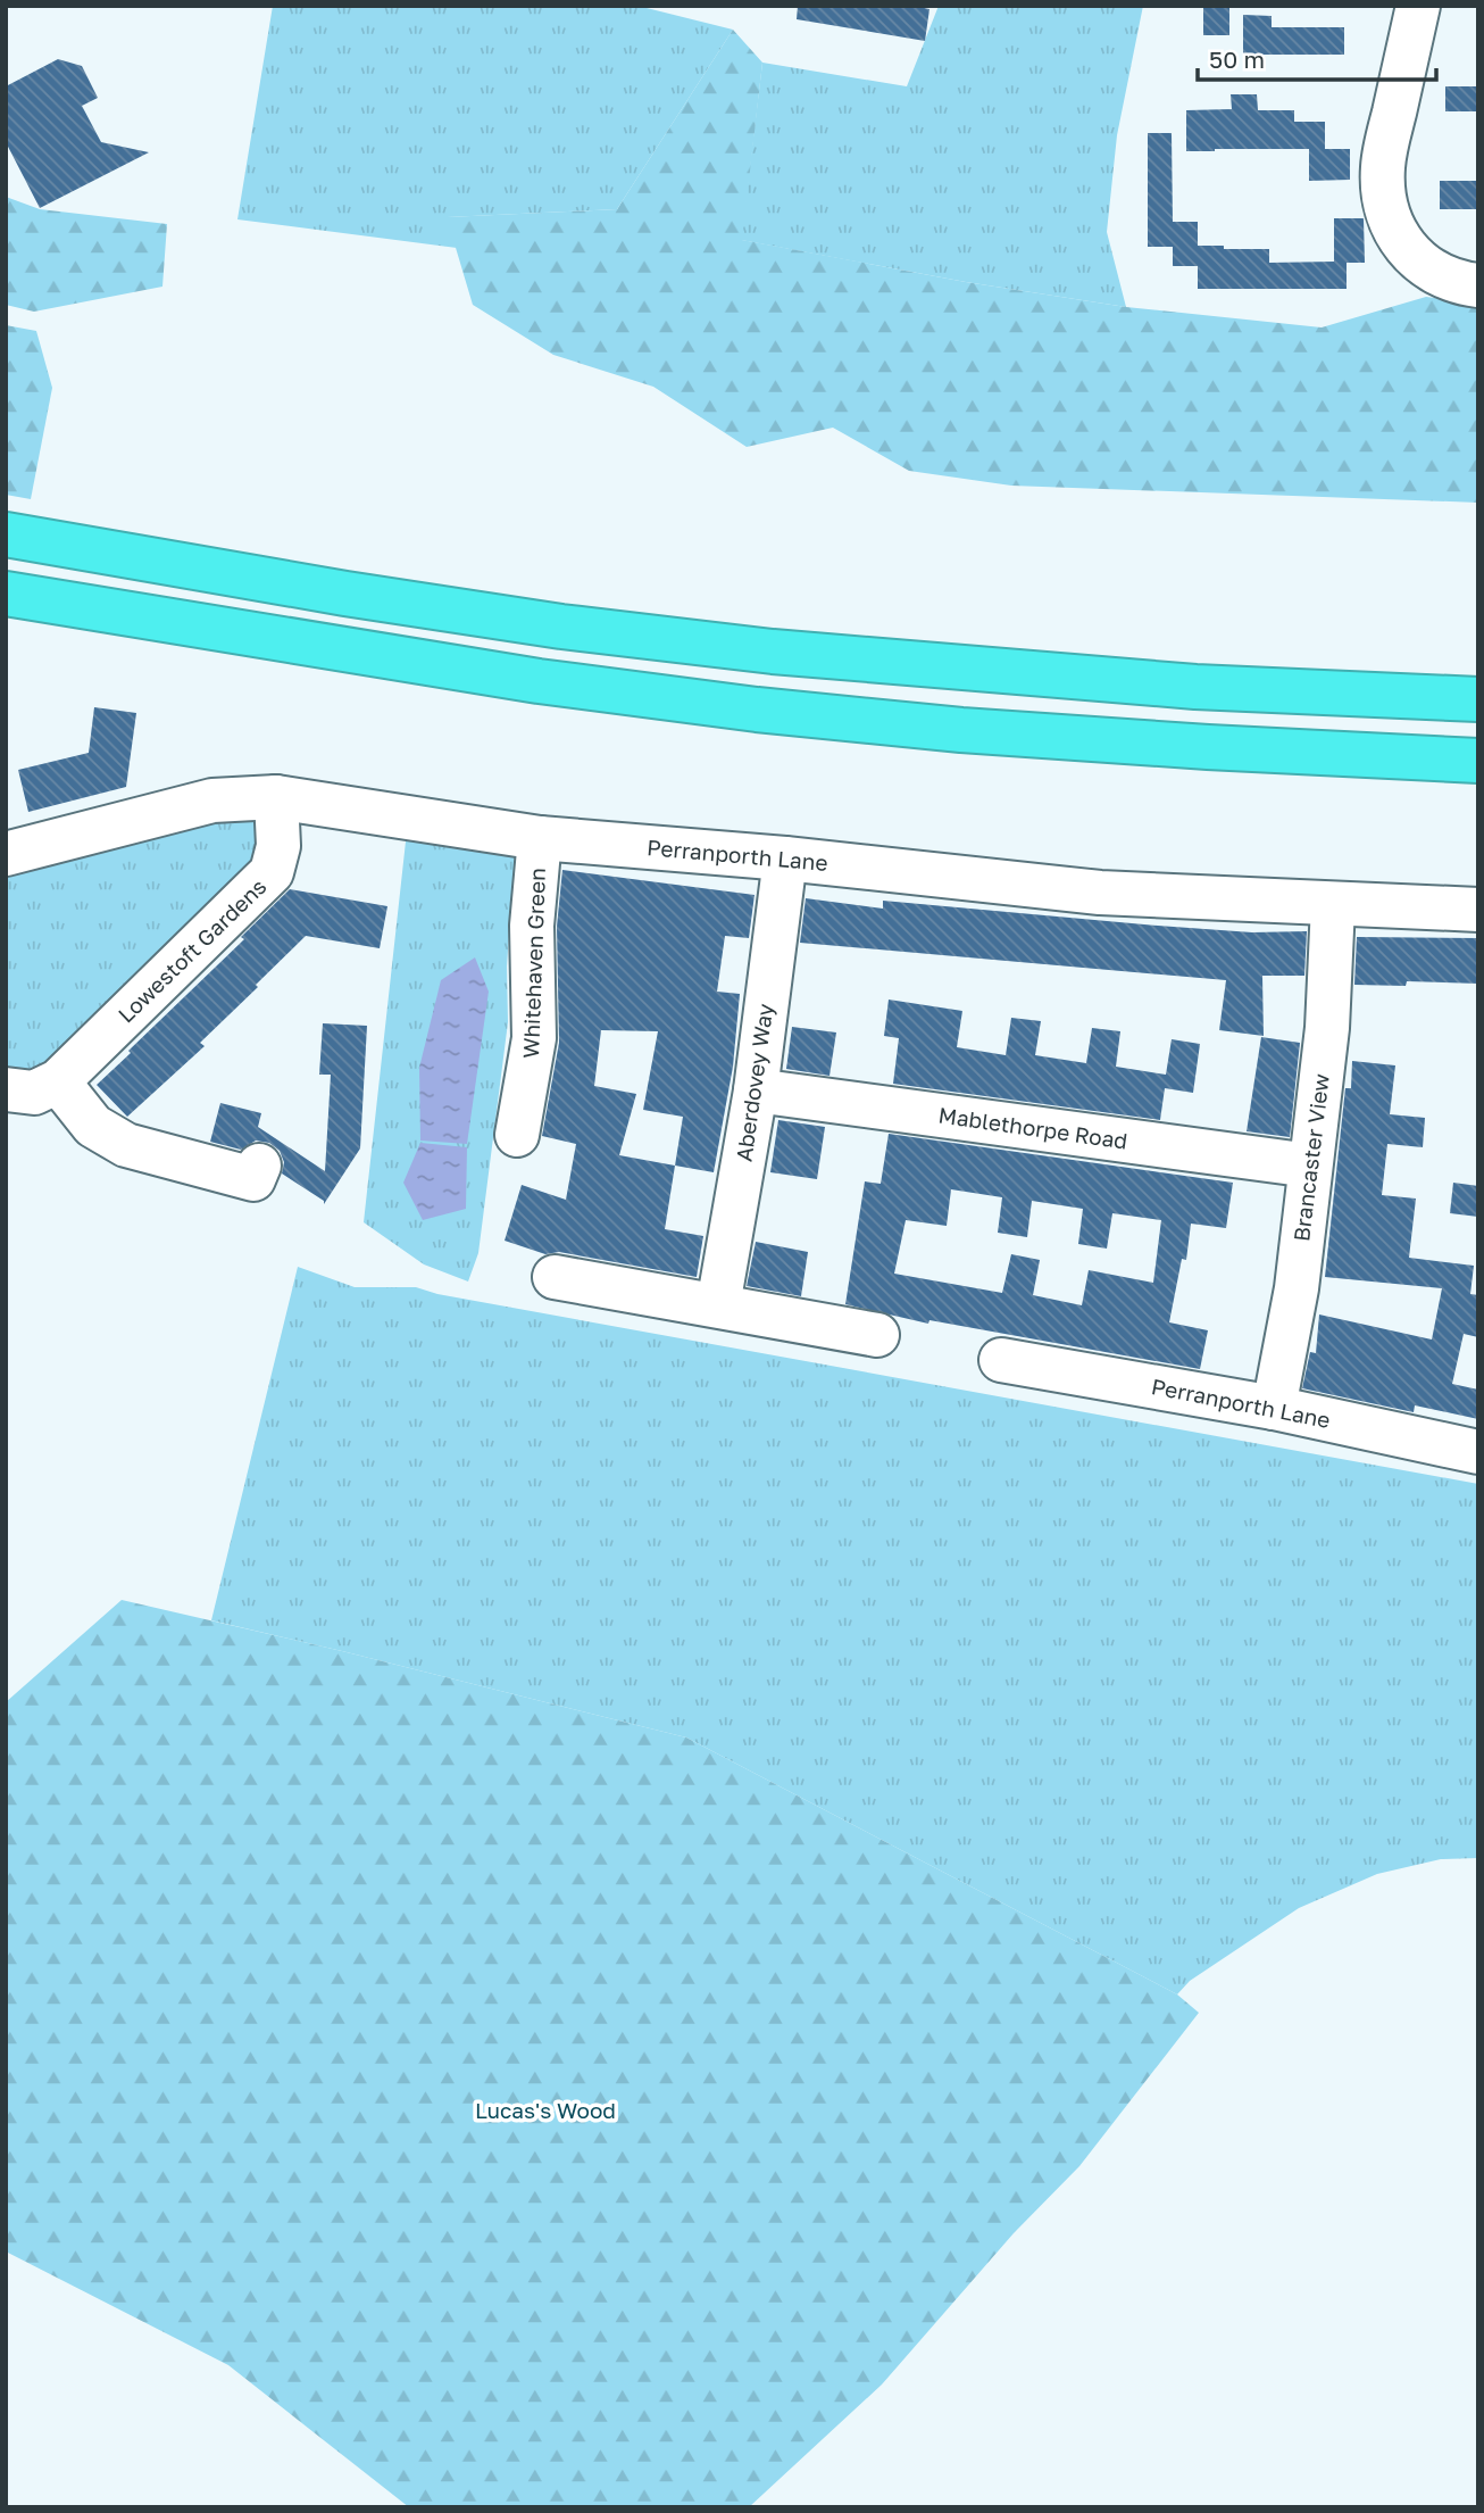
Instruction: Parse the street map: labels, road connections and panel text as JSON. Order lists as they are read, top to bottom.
{
  "streets": {
    "street": [
      "Perranporth Lane",
      "Lowestoft Gardens",
      "Whitehaven Green",
      "Aberdovey Way",
      "Mablethorpe Road",
      "Brancaster View"
    ]
  },
  "crossings": [
    ["Perranporth Lane", "Lowestoft Gardens"],
    ["Perranporth Lane", "Whitehaven Green"],
    ["Perranporth Lane", "Aberdovey Way"],
    ["Perranporth Lane", "Brancaster View"],
    ["Aberdovey Way", "Mablethorpe Road"],
    ["Mablethorpe Road", "Brancaster View"]
  ],
  "parks": ["Lucas's Wood"],
  "scale_bar": "50 m"
}
